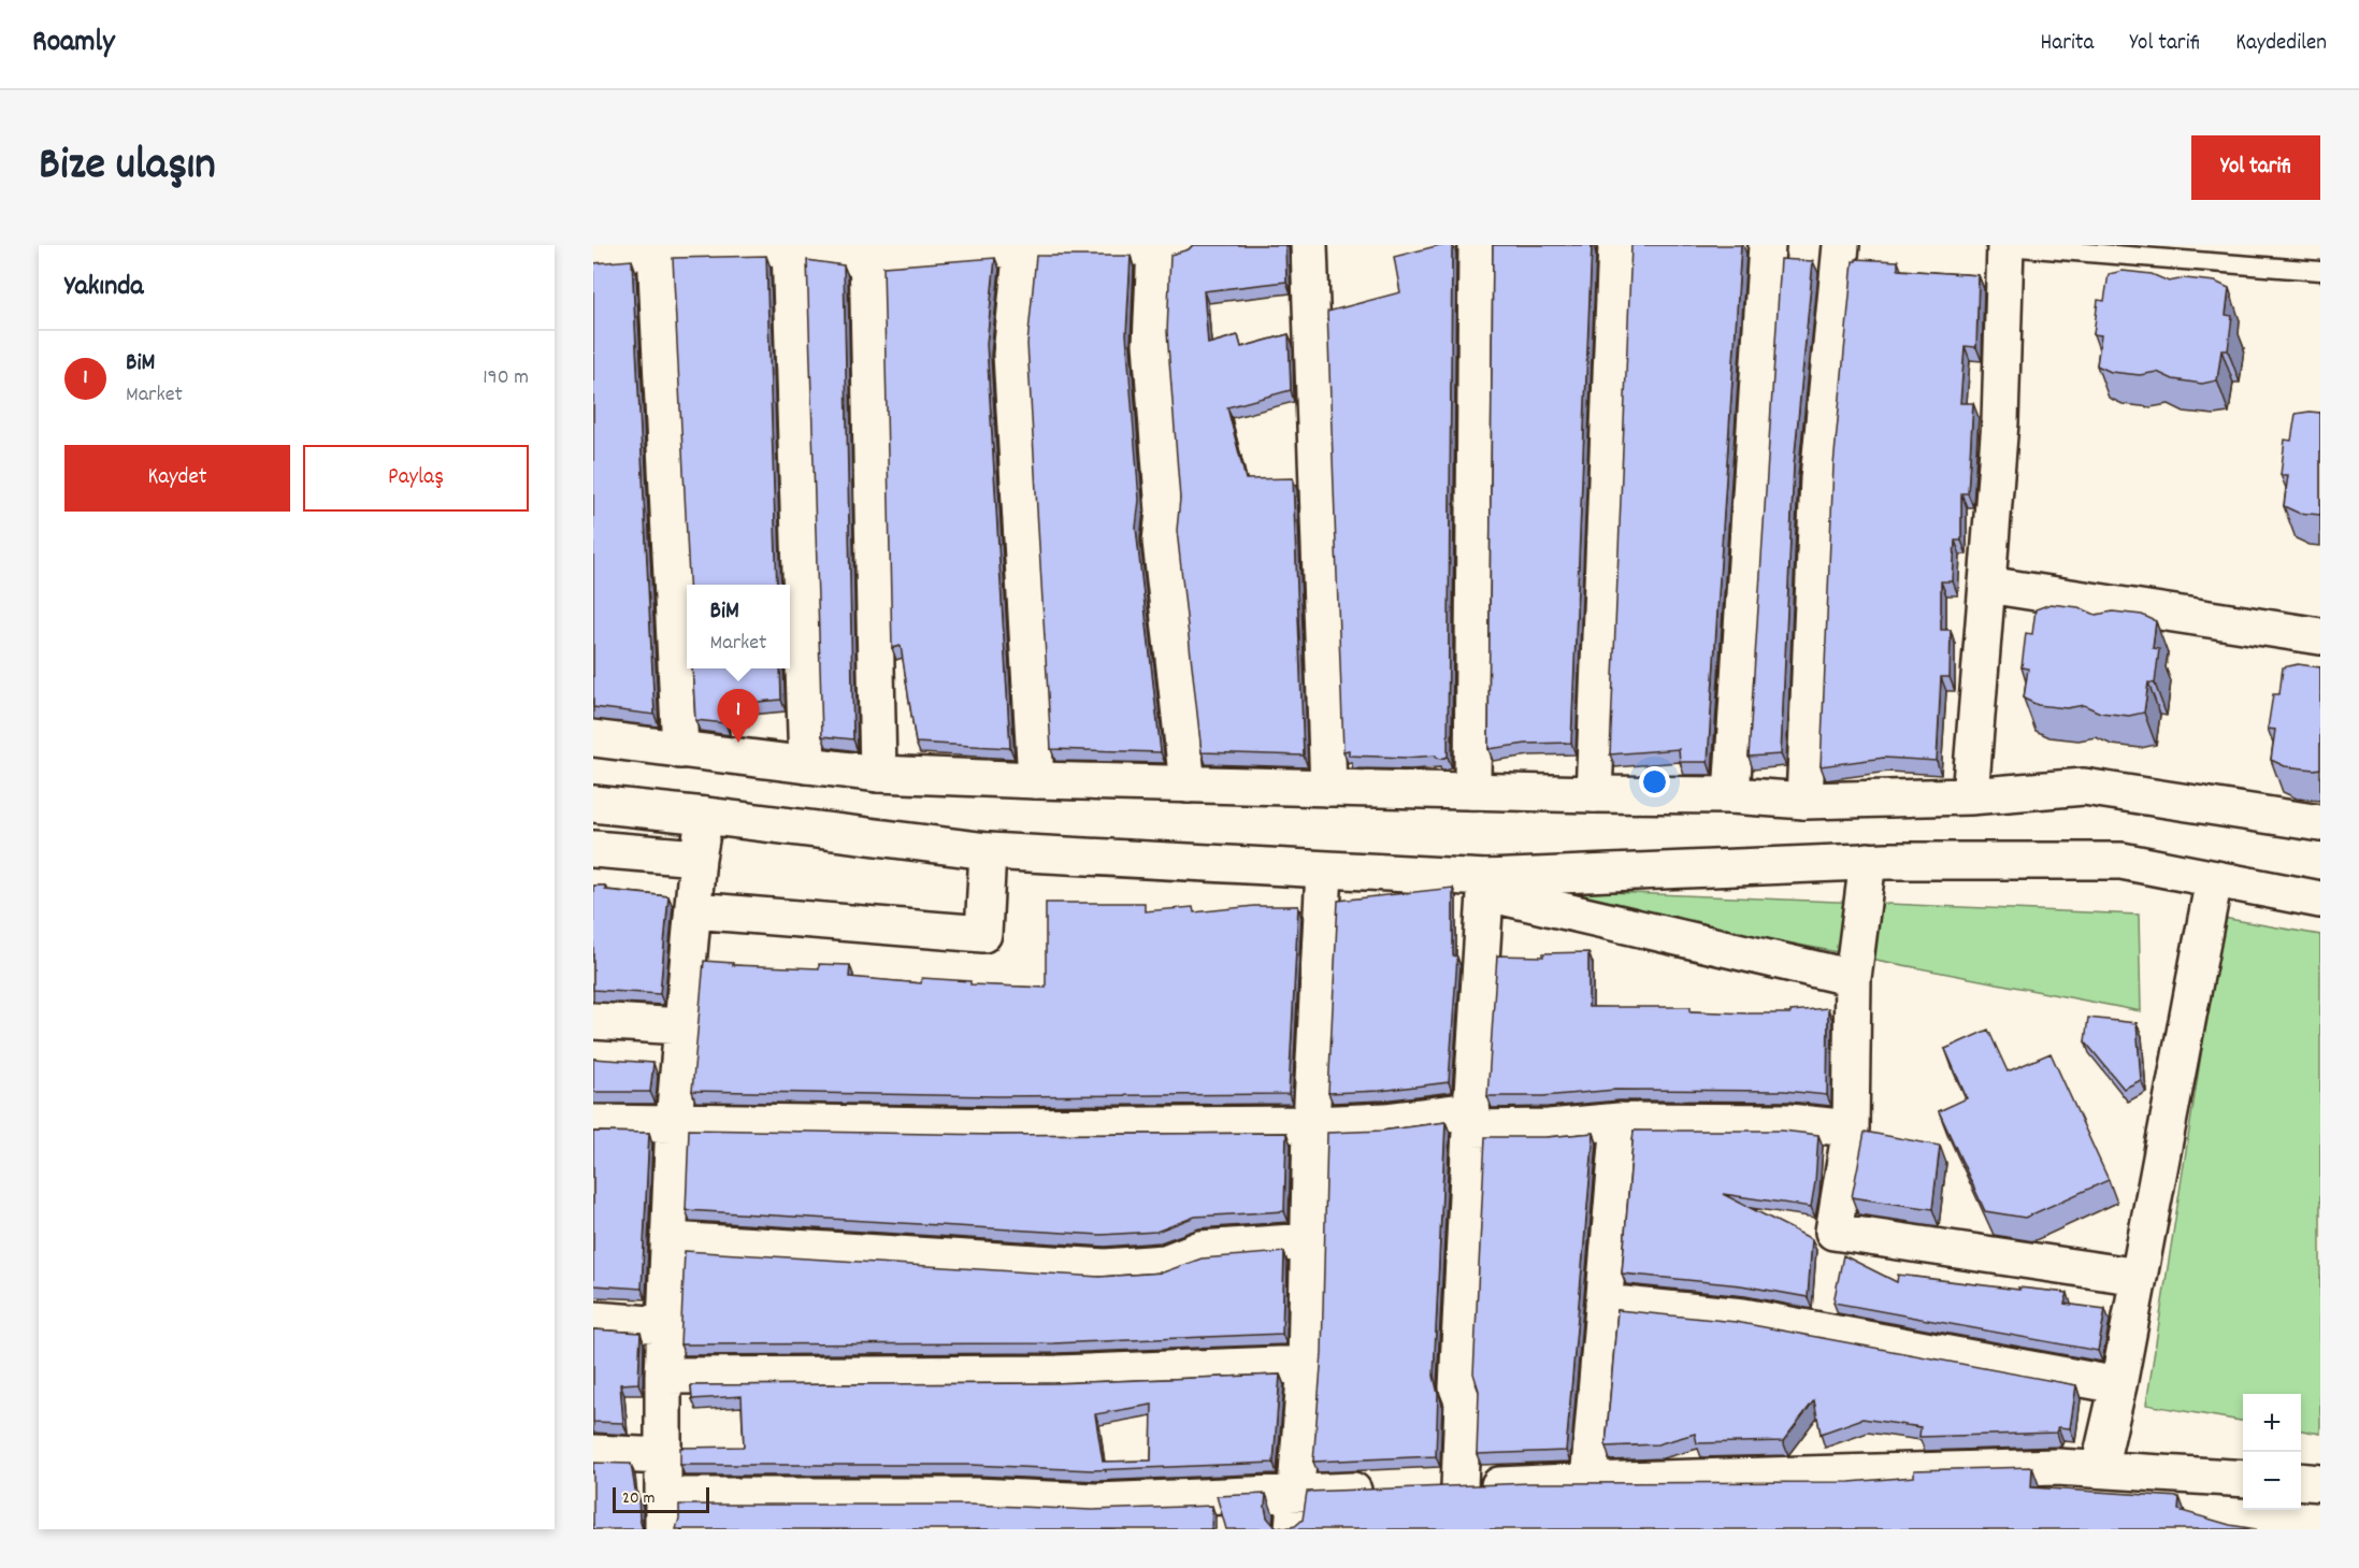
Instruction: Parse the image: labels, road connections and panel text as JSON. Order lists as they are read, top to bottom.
{
  "scale_bar": "20 m",
  "page": {
    "header": "Roamly",
    "nav": ["Harita", "Yol tarifi", "Kaydedilen"],
    "title": "Bize ulaşın",
    "buttons": [
      "Yol tarifi",
      ["Kaydet", "Paylaş"]
    ],
    "heading": "Yakında",
    "list": [
      {
        "mark": "1",
        "name": "BiM",
        "note": "Market",
        "value": "190 m"
      }
    ],
    "popup": ["BiM", "Market"],
    "pins": "1",
    "map_buttons": ["+", "−"],
    "scale": "20 m"
  }
}
